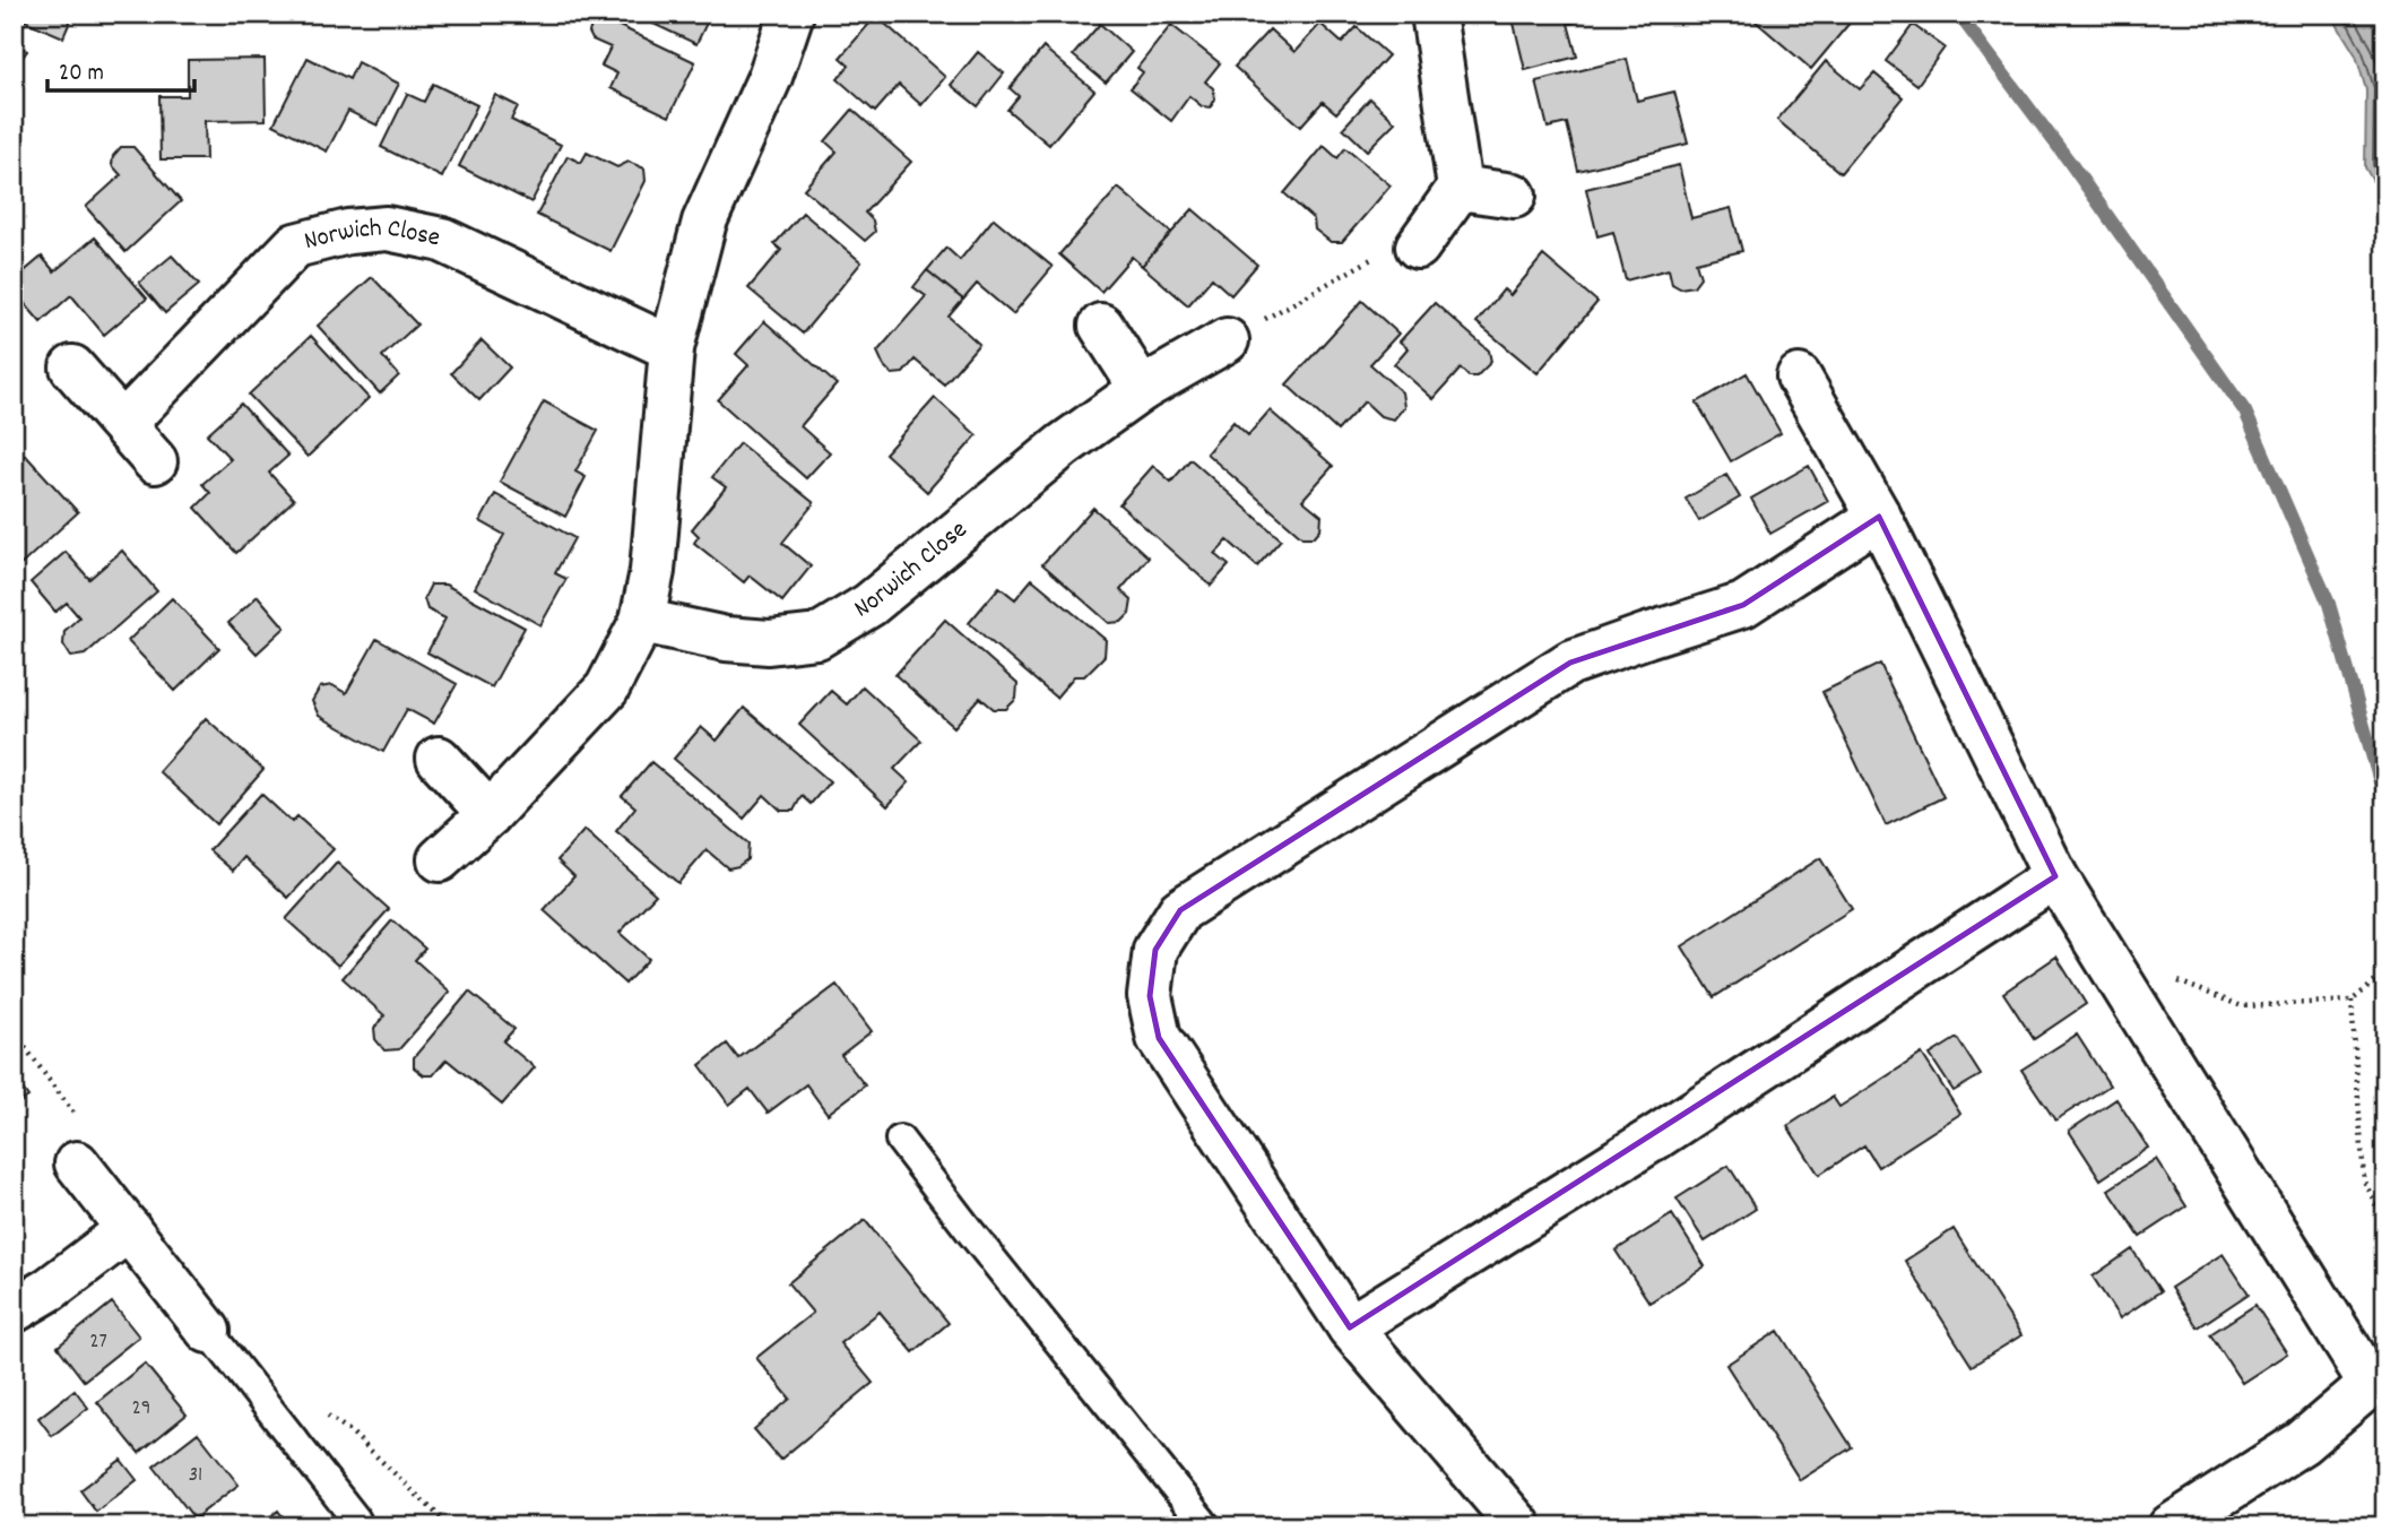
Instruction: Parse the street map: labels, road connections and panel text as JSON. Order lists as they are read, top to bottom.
{
  "streets": {
    "street": ["Norwich Close"]
  },
  "house_numbers": ["27", "29", "31"],
  "scale_bar": "20 m"
}
